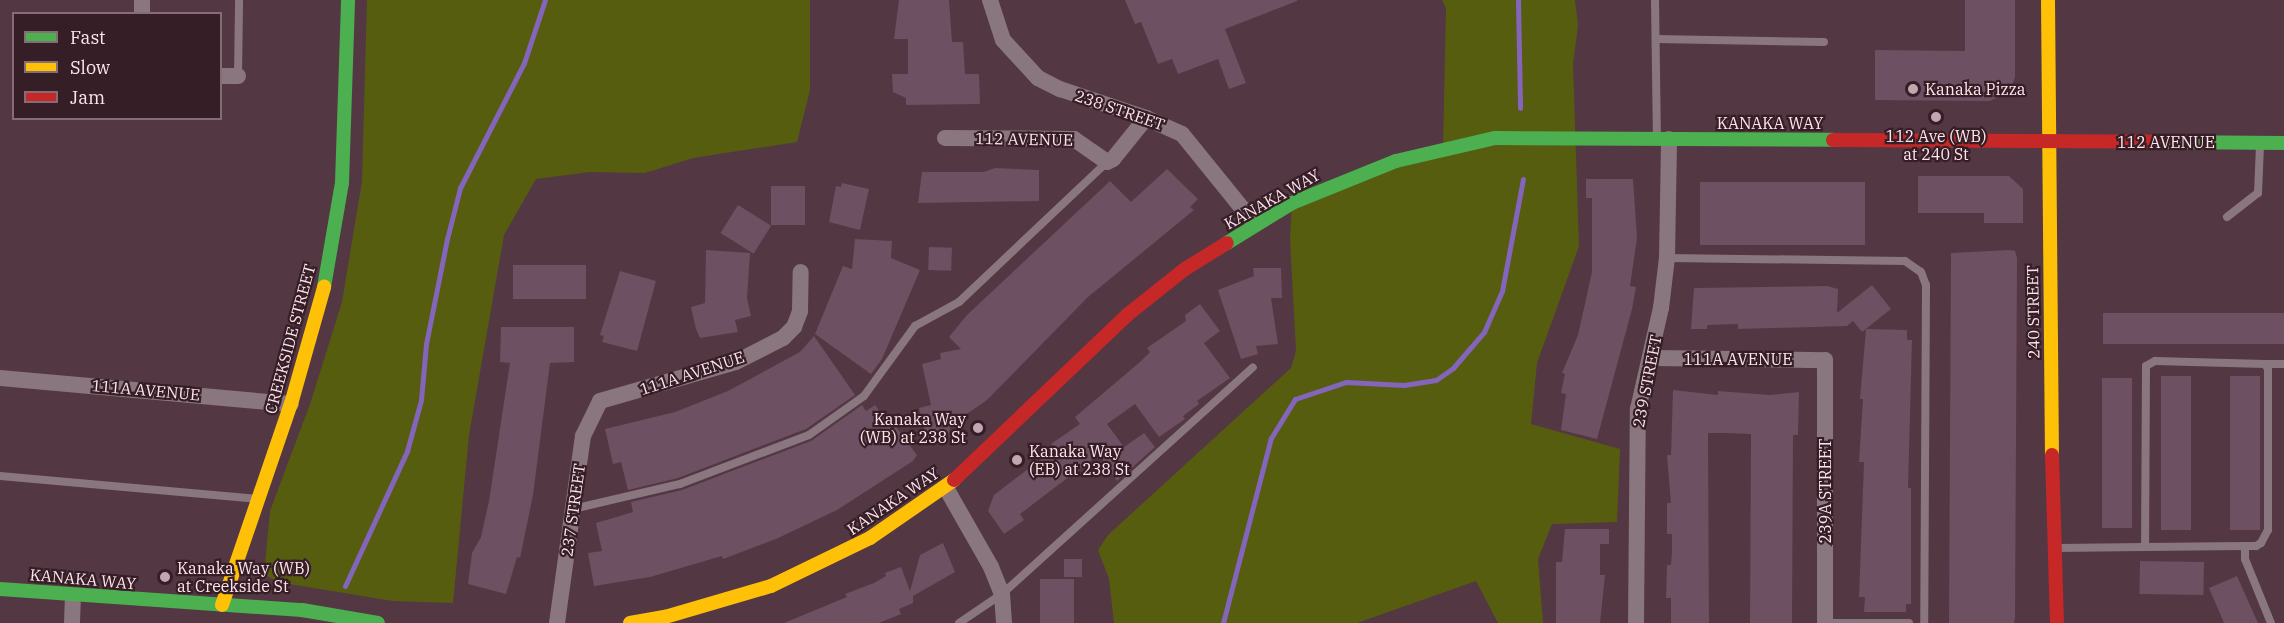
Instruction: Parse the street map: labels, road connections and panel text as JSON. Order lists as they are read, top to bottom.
{
  "streets": {
    "main road": [
      "KANAKA WAY",
      "112 AVENUE",
      "240 STREET",
      "CREEKSIDE STREET"
    ],
    "street": [
      "238 STREET",
      "111A AVENUE",
      "239 STREET",
      "239A STREET",
      "237 STREET"
    ]
  },
  "crossings": [
    ["238 STREET", "KANAKA WAY"],
    ["KANAKA WAY", "112 AVENUE"],
    ["KANAKA WAY", "240 STREET"],
    ["KANAKA WAY", "CREEKSIDE STREET"],
    ["KANAKA WAY", "239 STREET"],
    ["112 AVENUE", "240 STREET"],
    ["CREEKSIDE STREET", "111A AVENUE"],
    ["111A AVENUE", "239 STREET"],
    ["111A AVENUE", "239A STREET"],
    ["111A AVENUE", "237 STREET"]
  ],
  "places": [
    "Kanaka Pizza",
    "112 Ave (WB) at 240 St",
    "Kanaka Way (WB) at 238 St",
    "Kanaka Way (EB) at 238 St",
    "Kanaka Way (WB) at Creekside St"
  ],
  "legend": ["Fast", "Slow", "Jam"]
}
